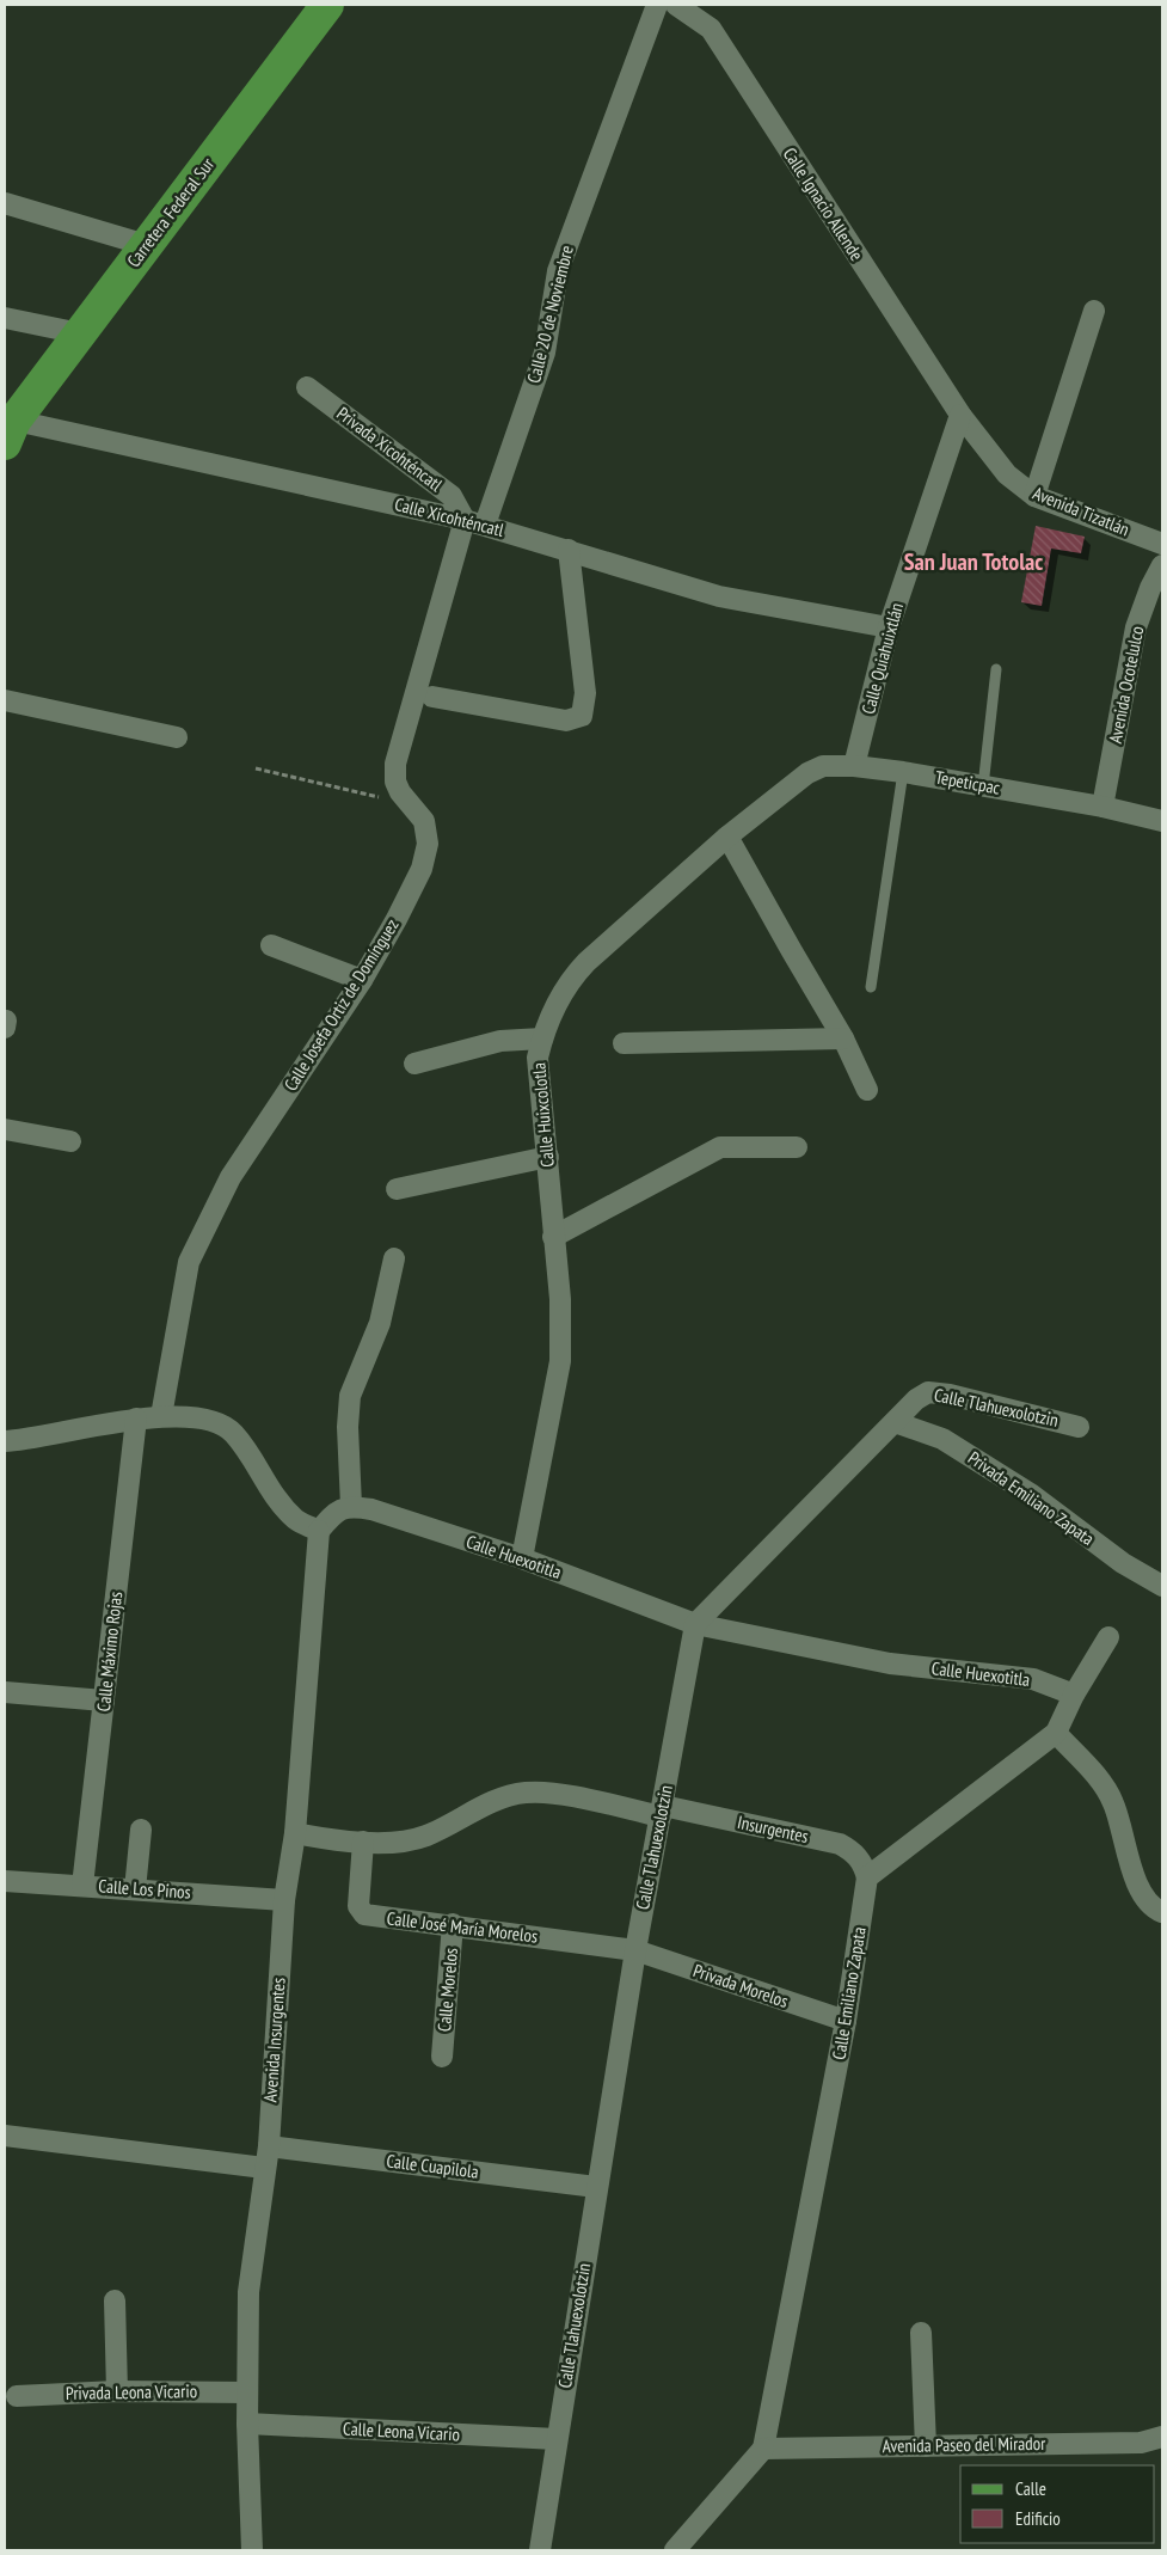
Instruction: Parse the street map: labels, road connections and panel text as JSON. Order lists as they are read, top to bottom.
{
  "streets": {
    "main road": ["Carretera Federal Sur"],
    "street": [
      "Calle Ignacio Allende",
      "Calle 20 de Noviembre",
      "Privada Xicohténcatl",
      "Avenida Tizatlán",
      "Calle Xicohténcatl",
      "Calle Quiahuixtlán",
      "Avenida Ocotelulco",
      "Tepeticpac",
      "Calle Josefa Ortiz de Domínguez",
      "Calle Huixcolotla",
      "Calle Tlahuexolotzin",
      "Privada Emiliano Zapata",
      "Calle Huexotitla",
      "Calle Máximo Rojas",
      "Insurgentes",
      "Calle Los Pinos",
      "Calle José María Morelos",
      "Privada Morelos",
      "Calle Morelos",
      "Calle Emiliano Zapata",
      "Avenida Insurgentes",
      "Calle Cuapilola",
      "Privada Leona Vicario",
      "Calle Leona Vicario",
      "Avenida Paseo del Mirador"
    ]
  },
  "crossings": [
    ["Calle Ignacio Allende", "Avenida Tizatlán"],
    ["Calle Ignacio Allende", "Calle Quiahuixtlán"],
    ["Carretera Federal Sur", "Calle Xicohténcatl"],
    ["Calle 20 de Noviembre", "Calle Xicohténcatl"],
    ["Privada Xicohténcatl", "Calle Xicohténcatl"],
    ["Avenida Tizatlán", "Calle Quiahuixtlán"],
    ["Calle Xicohténcatl", "Calle Quiahuixtlán"],
    ["Calle Quiahuixtlán", "Tepeticpac"],
    ["Avenida Ocotelulco", "Tepeticpac"],
    ["Tepeticpac", "Calle Huixcolotla"],
    ["Calle Huixcolotla", "Calle Huexotitla"],
    ["Calle Tlahuexolotzin", "Privada Emiliano Zapata"],
    ["Calle Tlahuexolotzin", "Calle Huexotitla"],
    ["Calle Tlahuexolotzin", "Insurgentes"],
    ["Calle Tlahuexolotzin", "Calle José María Morelos"],
    ["Calle Tlahuexolotzin", "Privada Morelos"],
    ["Calle Tlahuexolotzin", "Calle Cuapilola"],
    ["Calle Tlahuexolotzin", "Calle Leona Vicario"],
    ["Calle Máximo Rojas", "Calle Los Pinos"],
    ["Insurgentes", "Calle José María Morelos"],
    ["Insurgentes", "Calle Emiliano Zapata"],
    ["Insurgentes", "Avenida Insurgentes"],
    ["Calle Los Pinos", "Avenida Insurgentes"],
    ["Calle José María Morelos", "Privada Morelos"],
    ["Calle José María Morelos", "Calle Morelos"],
    ["Privada Morelos", "Calle Emiliano Zapata"],
    ["Calle Emiliano Zapata", "Avenida Paseo del Mirador"],
    ["Avenida Insurgentes", "Calle Cuapilola"],
    ["Avenida Insurgentes", "Privada Leona Vicario"],
    ["Avenida Insurgentes", "Calle Leona Vicario"]
  ],
  "districts": ["San Juan Totolac"],
  "legend": ["Calle", "Edificio"]
}
